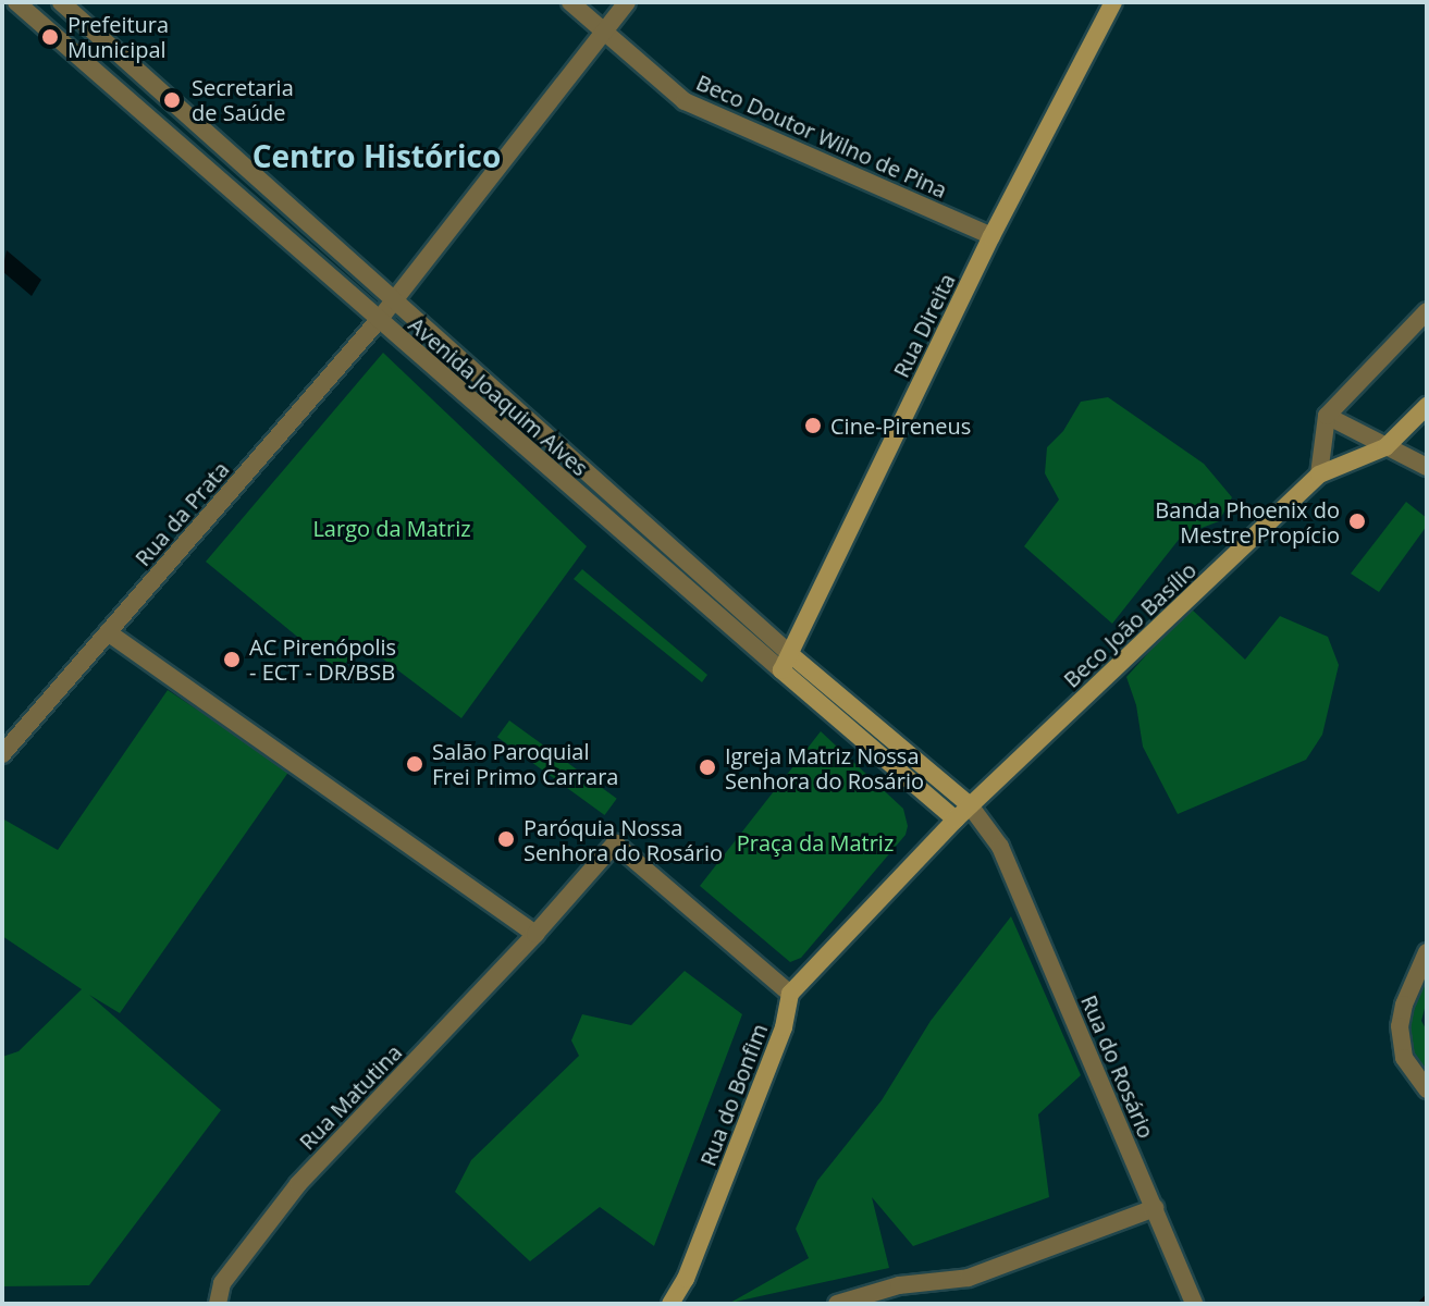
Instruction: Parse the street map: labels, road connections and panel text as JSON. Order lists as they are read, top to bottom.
{
  "streets": {
    "main road": [
      "Rua Direita",
      "Avenida Joaquim Alves",
      "Beco João Basílio",
      "Rua do Bonfim"
    ],
    "street": [
      "Beco Doutor Wilno de Pina",
      "Rua da Prata",
      "Rua do Rosário",
      "Rua Matutina"
    ]
  },
  "crossings": [
    ["Beco Doutor Wilno de Pina", "Rua Direita"],
    ["Beco Doutor Wilno de Pina", "Rua da Prata"],
    ["Rua Direita", "Avenida Joaquim Alves"],
    ["Avenida Joaquim Alves", "Rua da Prata"],
    ["Avenida Joaquim Alves", "Beco João Basílio"],
    ["Avenida Joaquim Alves", "Rua do Rosário"],
    ["Beco João Basílio", "Rua do Rosário"],
    ["Rua do Bonfim", "Rua Matutina"]
  ],
  "districts": ["Centro Histórico"],
  "parks": ["Largo da Matriz", "Praça da Matriz"],
  "places": [
    "Prefeitura Municipal",
    "Secretaria de Saúde",
    "Cine-Pireneus",
    "Banda Phoenix do Mestre Propício",
    "AC Pirenópolis - ECT - DR/BSB",
    "Salão Paroquial Frei Primo Carrara",
    "Igreja Matriz Nossa Senhora do Rosário",
    "Paróquia Nossa Senhora do Rosário"
  ]
}
